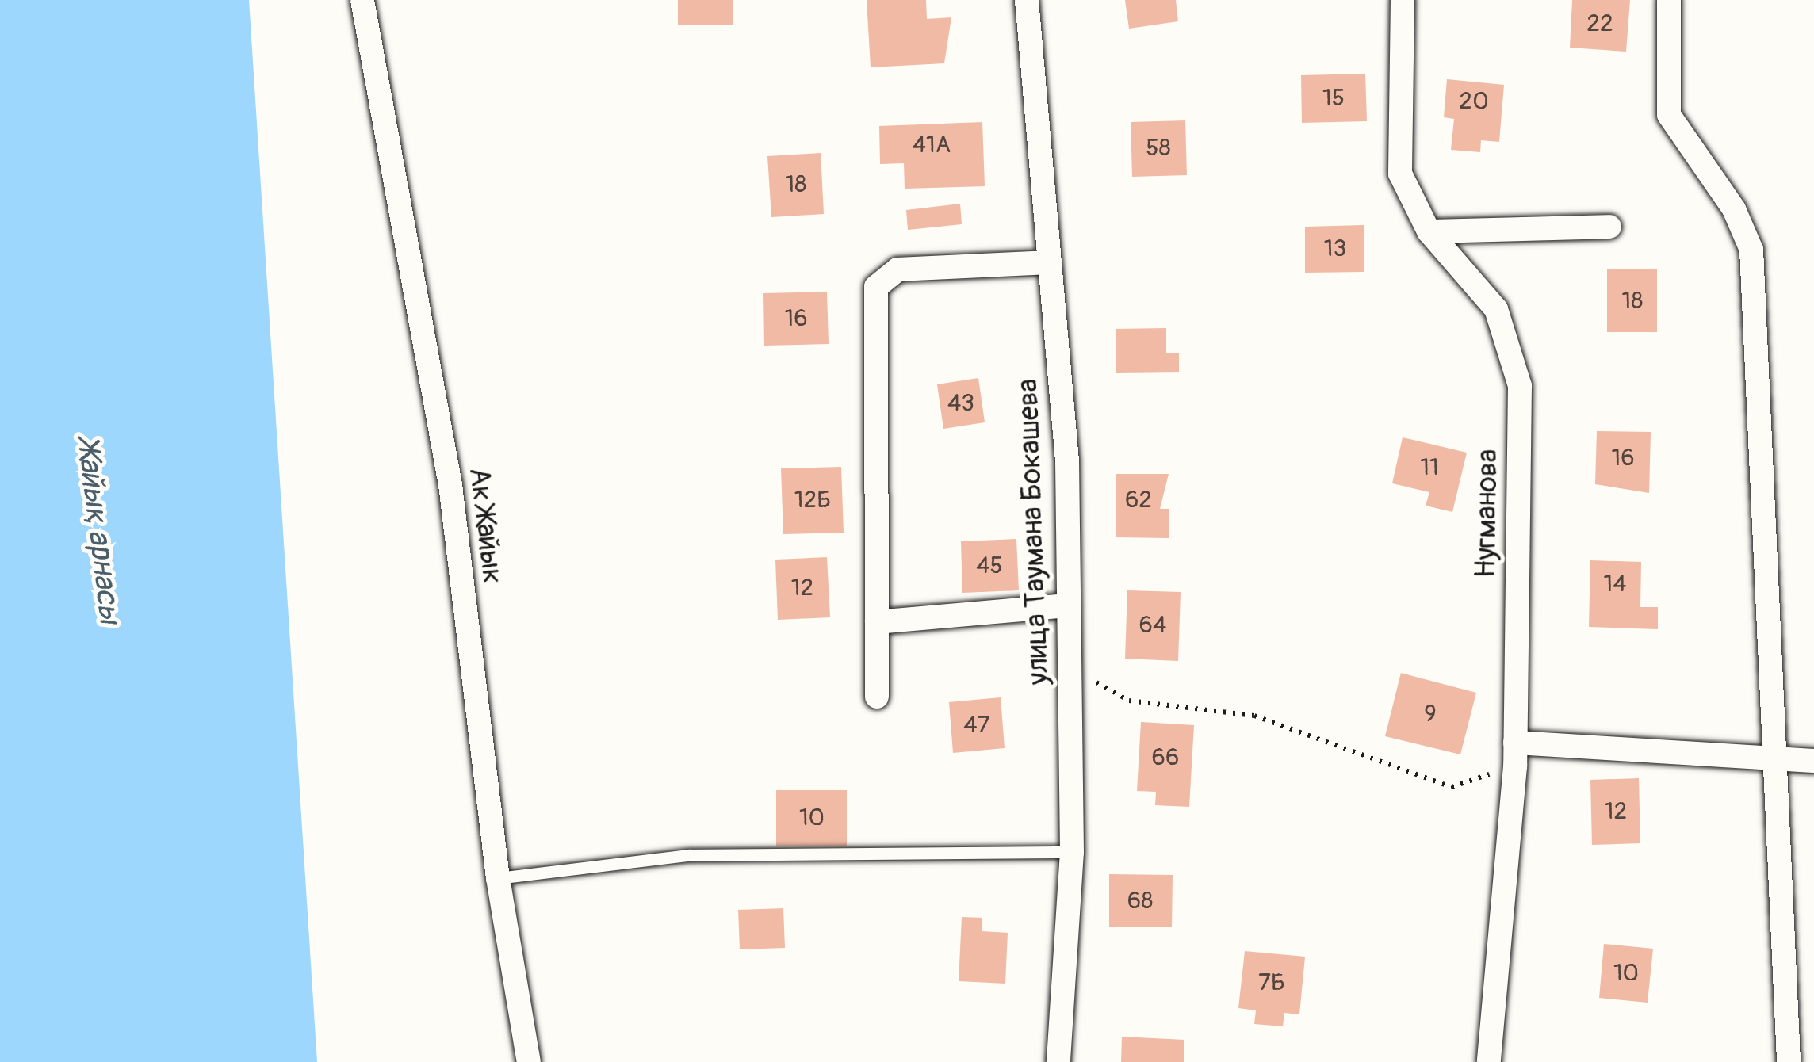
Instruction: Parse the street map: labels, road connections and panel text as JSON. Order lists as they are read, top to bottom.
{
  "streets": {
    "street": ["Нугманова", "Ак Жайык", "улица Таумана Бокашева"]
  },
  "water": ["Жайық арнасы"],
  "house_numbers": [
    "22",
    "15",
    "20",
    "41А",
    "58",
    "18",
    "13",
    "18",
    "16",
    "43",
    "16",
    "11",
    "12Б",
    "62",
    "45",
    "14",
    "12",
    "64",
    "9",
    "47",
    "66",
    "12",
    "10",
    "68",
    "10",
    "7Б"
  ]
}
